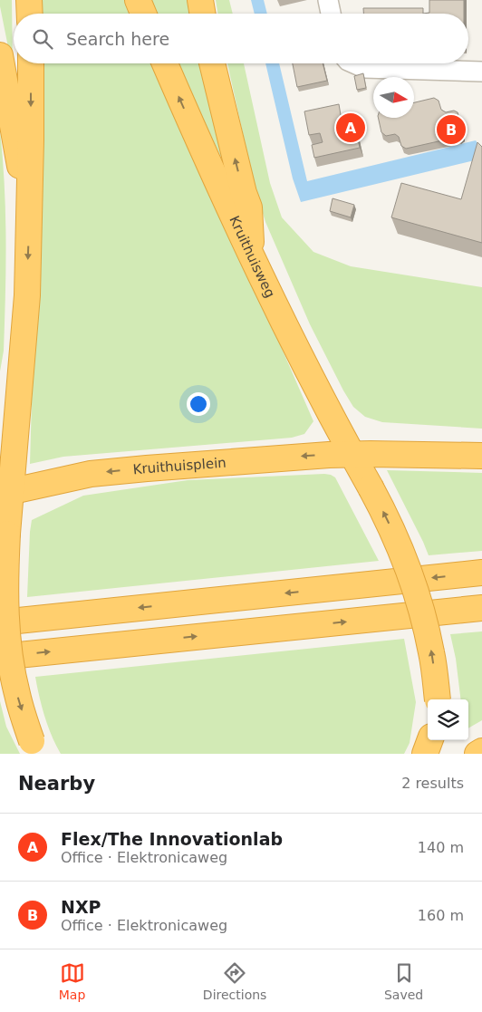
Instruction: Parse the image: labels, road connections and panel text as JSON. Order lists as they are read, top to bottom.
{
  "streets": {
    "highway": ["Kruithuisweg", "Kruithuisplein"]
  },
  "crossings": [
    ["Kruithuisweg", "Kruithuisplein"]
  ],
  "north": "right",
  "page": {
    "search": "Search here",
    "pins": ["A", "B"],
    "heading": ["Nearby", "2 results"],
    "list": [
      {
        "mark": "A",
        "name": "Flex/The Innovationlab",
        "note": "Office · Elektronicaweg",
        "value": "140 m"
      },
      {
        "mark": "B",
        "name": "NXP",
        "note": "Office · Elektronicaweg",
        "value": "160 m"
      }
    ],
    "nav": ["Map", "Directions", "Saved"]
  }
}
